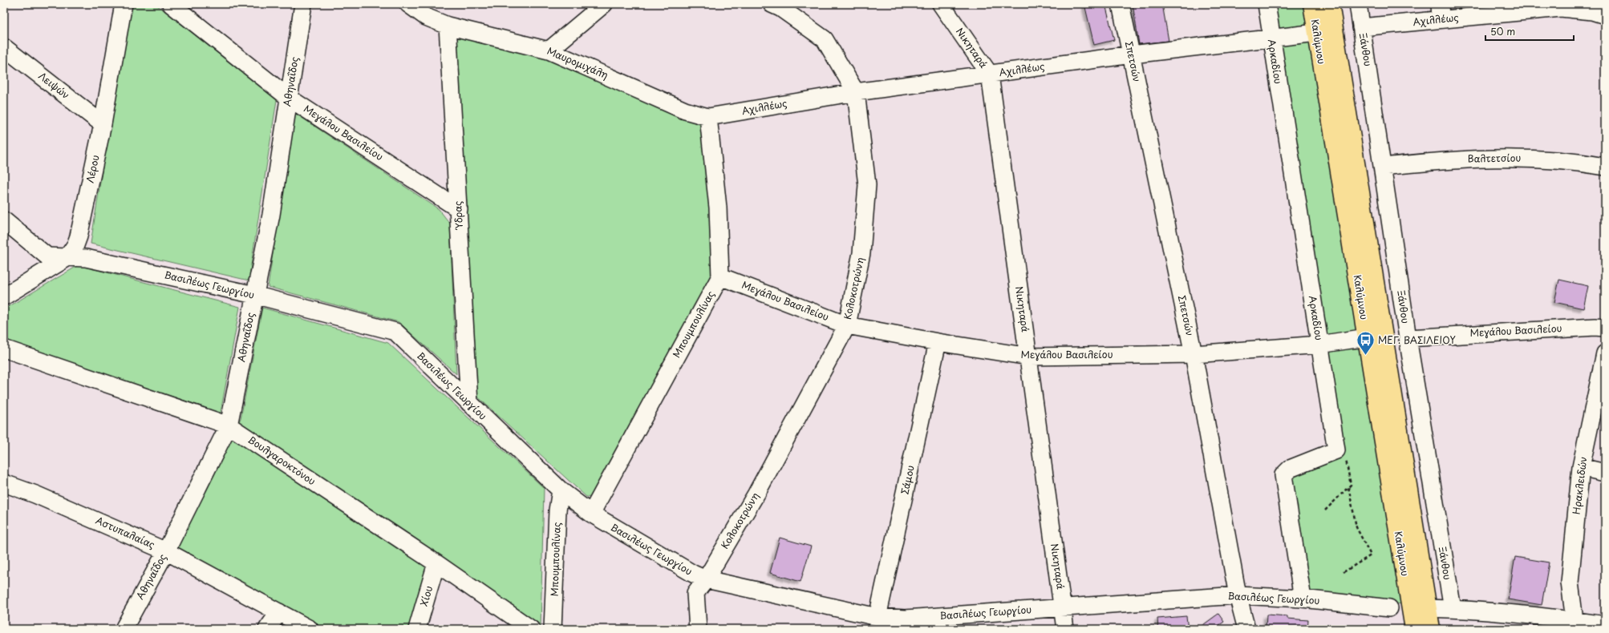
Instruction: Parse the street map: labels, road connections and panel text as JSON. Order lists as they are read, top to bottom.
{
  "streets": {
    "main road": ["Καλύμνου"],
    "street": [
      "Αχιλλέως",
      "Νικηταρά",
      "Ξάνθου",
      "Σπετσών",
      "Αρκαδίου",
      "Μαυρομιχάλη",
      "Αθηναΐδος",
      "Λειψών",
      "Μεγάλου Βασιλείου",
      "Βαλτετσίου",
      "Λέρου",
      "Ύδρας",
      "Βασιλέως Γεωργίου",
      "Κολοκοτρώνη",
      "Μπουμπουλίνας",
      "Βουλγαροκτόνου",
      "Σάμου",
      "Ηρακλειδών",
      "Αστυπαλαίας",
      "Χίου"
    ]
  },
  "crossings": [
    ["Αχιλλέως", "Καλύμνου"],
    ["Αχιλλέως", "Νικηταρά"],
    ["Αχιλλέως", "Ξάνθου"],
    ["Αχιλλέως", "Σπετσών"],
    ["Αχιλλέως", "Αρκαδίου"],
    ["Αχιλλέως", "Μαυρομιχάλη"],
    ["Αχιλλέως", "Κολοκοτρώνη"],
    ["Καλύμνου", "Μεγάλου Βασιλείου"],
    ["Νικηταρά", "Μεγάλου Βασιλείου"],
    ["Νικηταρά", "Βασιλέως Γεωργίου"],
    ["Ξάνθου", "Μεγάλου Βασιλείου"],
    ["Ξάνθου", "Βαλτετσίου"],
    ["Σπετσών", "Μεγάλου Βασιλείου"],
    ["Σπετσών", "Βασιλέως Γεωργίου"],
    ["Αρκαδίου", "Μεγάλου Βασιλείου"],
    ["Μαυρομιχάλη", "Ύδρας"],
    ["Αθηναΐδος", "Μεγάλου Βασιλείου"],
    ["Αθηναΐδος", "Βασιλέως Γεωργίου"],
    ["Αθηναΐδος", "Βουλγαροκτόνου"],
    ["Αθηναΐδος", "Αστυπαλαίας"],
    ["Λειψών", "Λέρου"],
    ["Μεγάλου Βασιλείου", "Ύδρας"],
    ["Μεγάλου Βασιλείου", "Κολοκοτρώνη"],
    ["Μεγάλου Βασιλείου", "Μπουμπουλίνας"],
    ["Μεγάλου Βασιλείου", "Σάμου"],
    ["Λέρου", "Βασιλέως Γεωργίου"],
    ["Ύδρας", "Βασιλέως Γεωργίου"],
    ["Βασιλέως Γεωργίου", "Κολοκοτρώνη"],
    ["Βασιλέως Γεωργίου", "Μπουμπουλίνας"],
    ["Βασιλέως Γεωργίου", "Σάμου"],
    ["Βουλγαροκτόνου", "Χίου"]
  ],
  "places": {
    "bus stop": ["ΜΕΓ. ΒΑΣΙΛΕΙΟΥ"]
  },
  "scale_bar": "50 m"
}
